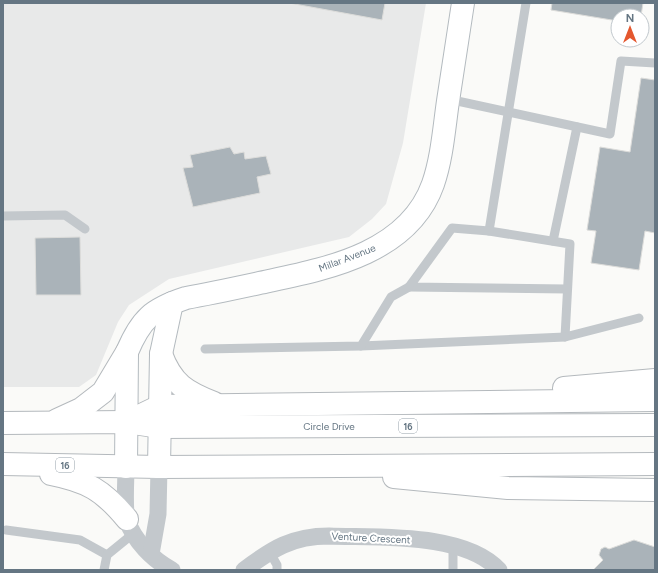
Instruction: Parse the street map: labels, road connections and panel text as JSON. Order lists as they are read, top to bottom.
{
  "streets": {
    "main road": ["Millar Avenue", "Circle Drive", "16"],
    "street": ["Venture Crescent"]
  },
  "crossings": [
    ["Millar Avenue", "16"]
  ],
  "north": "top"
}
